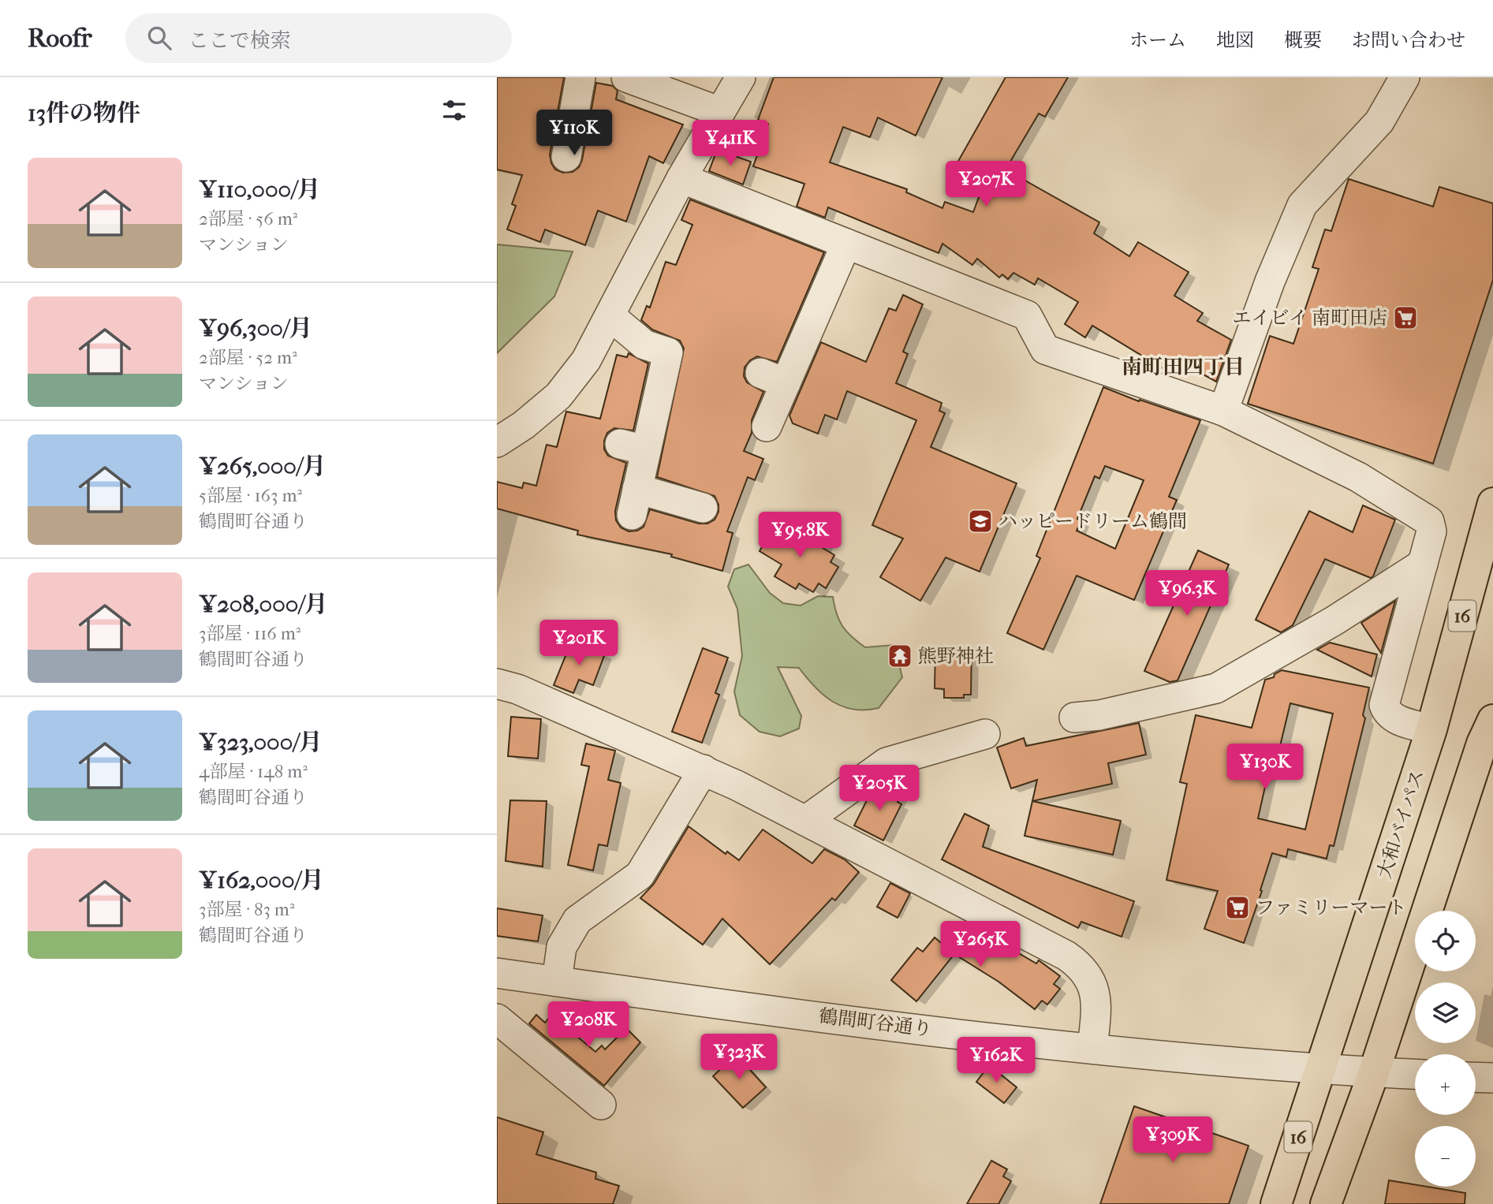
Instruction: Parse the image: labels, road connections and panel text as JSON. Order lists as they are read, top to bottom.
{
  "streets": {
    "highway": ["16", "大和バイパス"],
    "street": ["鶴間町谷通り"]
  },
  "crossings": [
    ["大和バイパス", "鶴間町谷通り"]
  ],
  "districts": ["南町田四丁目"],
  "places": {
    "supermarket": ["エイビイ 南町田店", "ファミリーマート"],
    "school or university": ["ハッピードリーム鶴間"],
    "temple": ["熊野神社"]
  },
  "page": {
    "header": "Roofr",
    "search": "ここで検索",
    "nav": [
      "ホーム",
      "地図",
      "概要",
      "お問い合わせ"
    ],
    "heading": "13件の物件",
    "price": [
      "¥110K",
      "¥411K",
      "¥207K",
      "¥95.8K",
      "¥96.3K",
      "¥201K",
      "¥130K",
      "¥205K",
      "¥265K",
      "¥208K",
      "¥323K",
      "¥162K",
      "¥309K"
    ],
    "list": [
      {
        "name": "¥110,000/月",
        "note": "2部屋 · 56 m² · マンション"
      },
      {
        "name": "¥96,300/月",
        "note": "2部屋 · 52 m² · マンション"
      },
      {
        "name": "¥265,000/月",
        "note": "5部屋 · 163 m² · 鶴間町谷通り"
      },
      {
        "name": "¥208,000/月",
        "note": "3部屋 · 116 m² · 鶴間町谷通り"
      },
      {
        "name": "¥323,000/月",
        "note": "4部屋 · 148 m² · 鶴間町谷通り"
      },
      {
        "name": "¥162,000/月",
        "note": "3部屋 · 83 m² · 鶴間町谷通り"
      }
    ],
    "map_buttons": ["+", "−"]
  }
}
